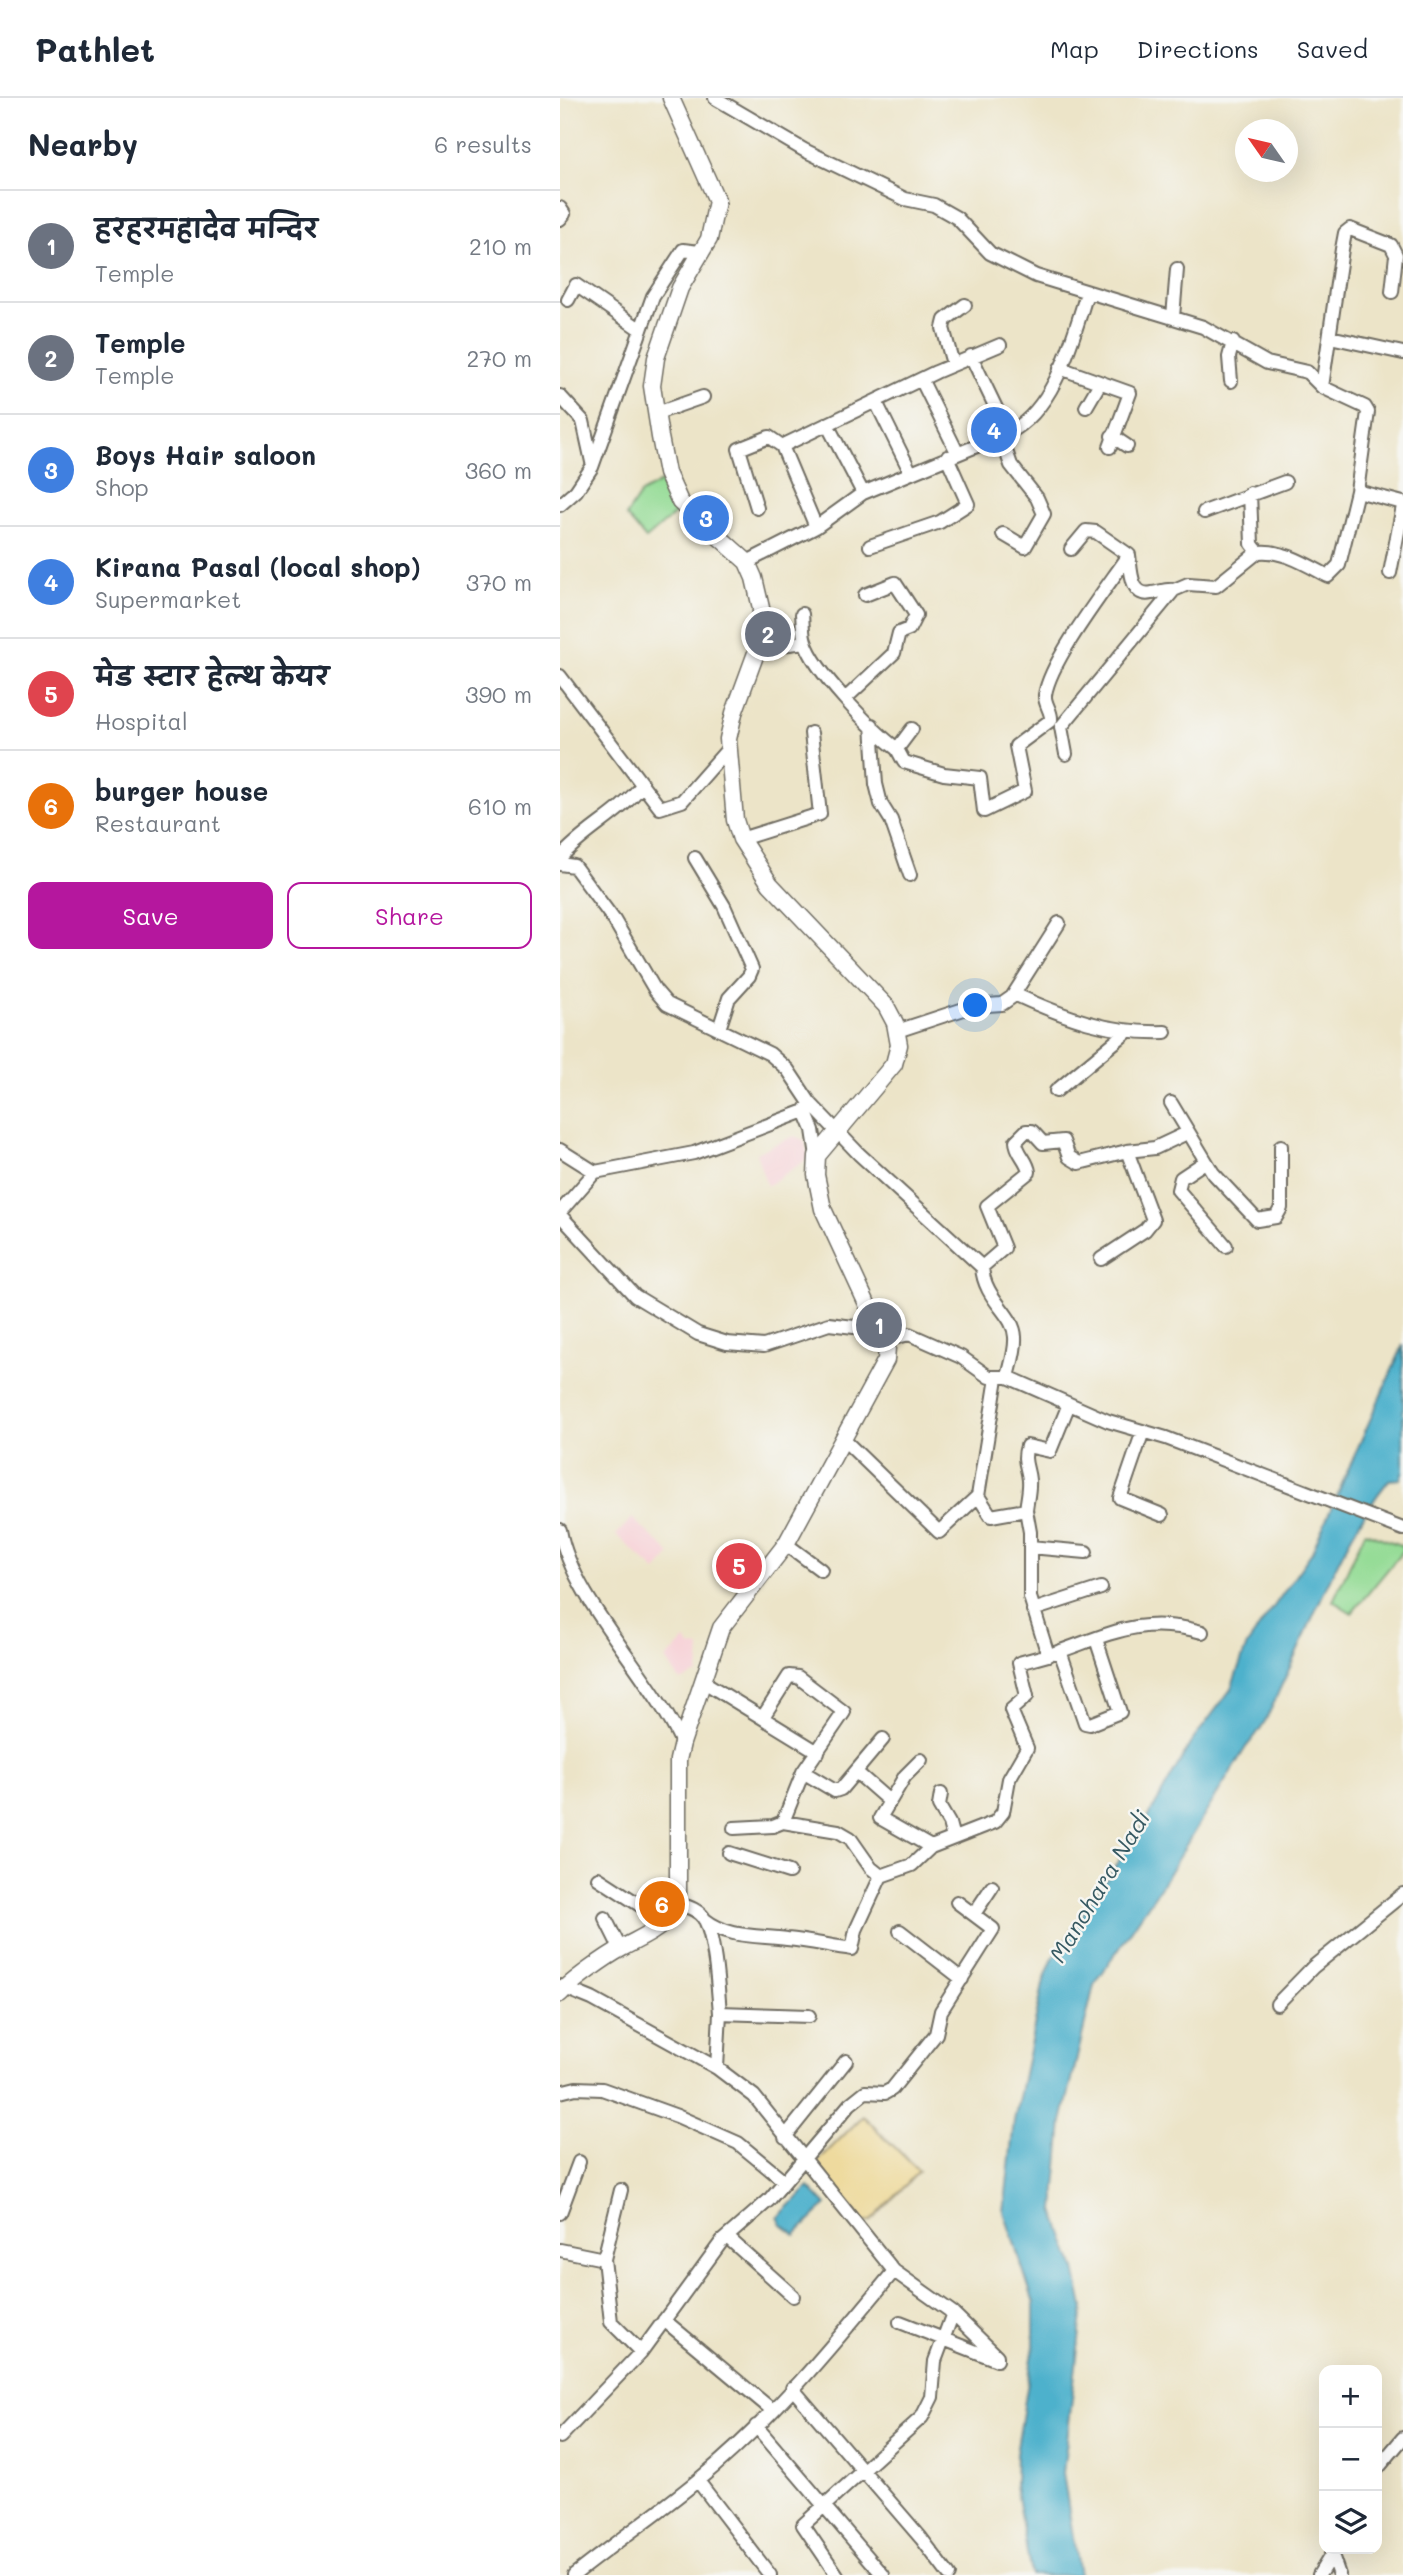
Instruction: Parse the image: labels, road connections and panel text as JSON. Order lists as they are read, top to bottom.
{
  "water": ["Manohara Nadi"],
  "north": "top left",
  "page": {
    "header": "Pathlet",
    "nav": ["Map", "Directions", "Saved"],
    "heading": ["Nearby", "6 results"],
    "list": [
      {
        "mark": "1",
        "name": "हरहरमहादेव मन्दिर",
        "note": "Temple",
        "value": "210 m"
      },
      {
        "mark": "2",
        "name": "Temple",
        "note": "Temple",
        "value": "270 m"
      },
      {
        "mark": "3",
        "name": "Boys Hair saloon",
        "note": "Shop",
        "value": "360 m"
      },
      {
        "mark": "4",
        "name": "Kirana Pasal (local shop)",
        "note": "Supermarket",
        "value": "370 m"
      },
      {
        "mark": "5",
        "name": "मेड स्टार हेल्थ केयर",
        "note": "Hospital",
        "value": "390 m"
      },
      {
        "mark": "6",
        "name": "burger house",
        "note": "Restaurant",
        "value": "610 m"
      }
    ],
    "pins": [
      "4",
      "3",
      "2",
      "1",
      "5",
      "6"
    ],
    "buttons": ["Save", "Share"],
    "map_buttons": ["+", "−"]
  }
}
